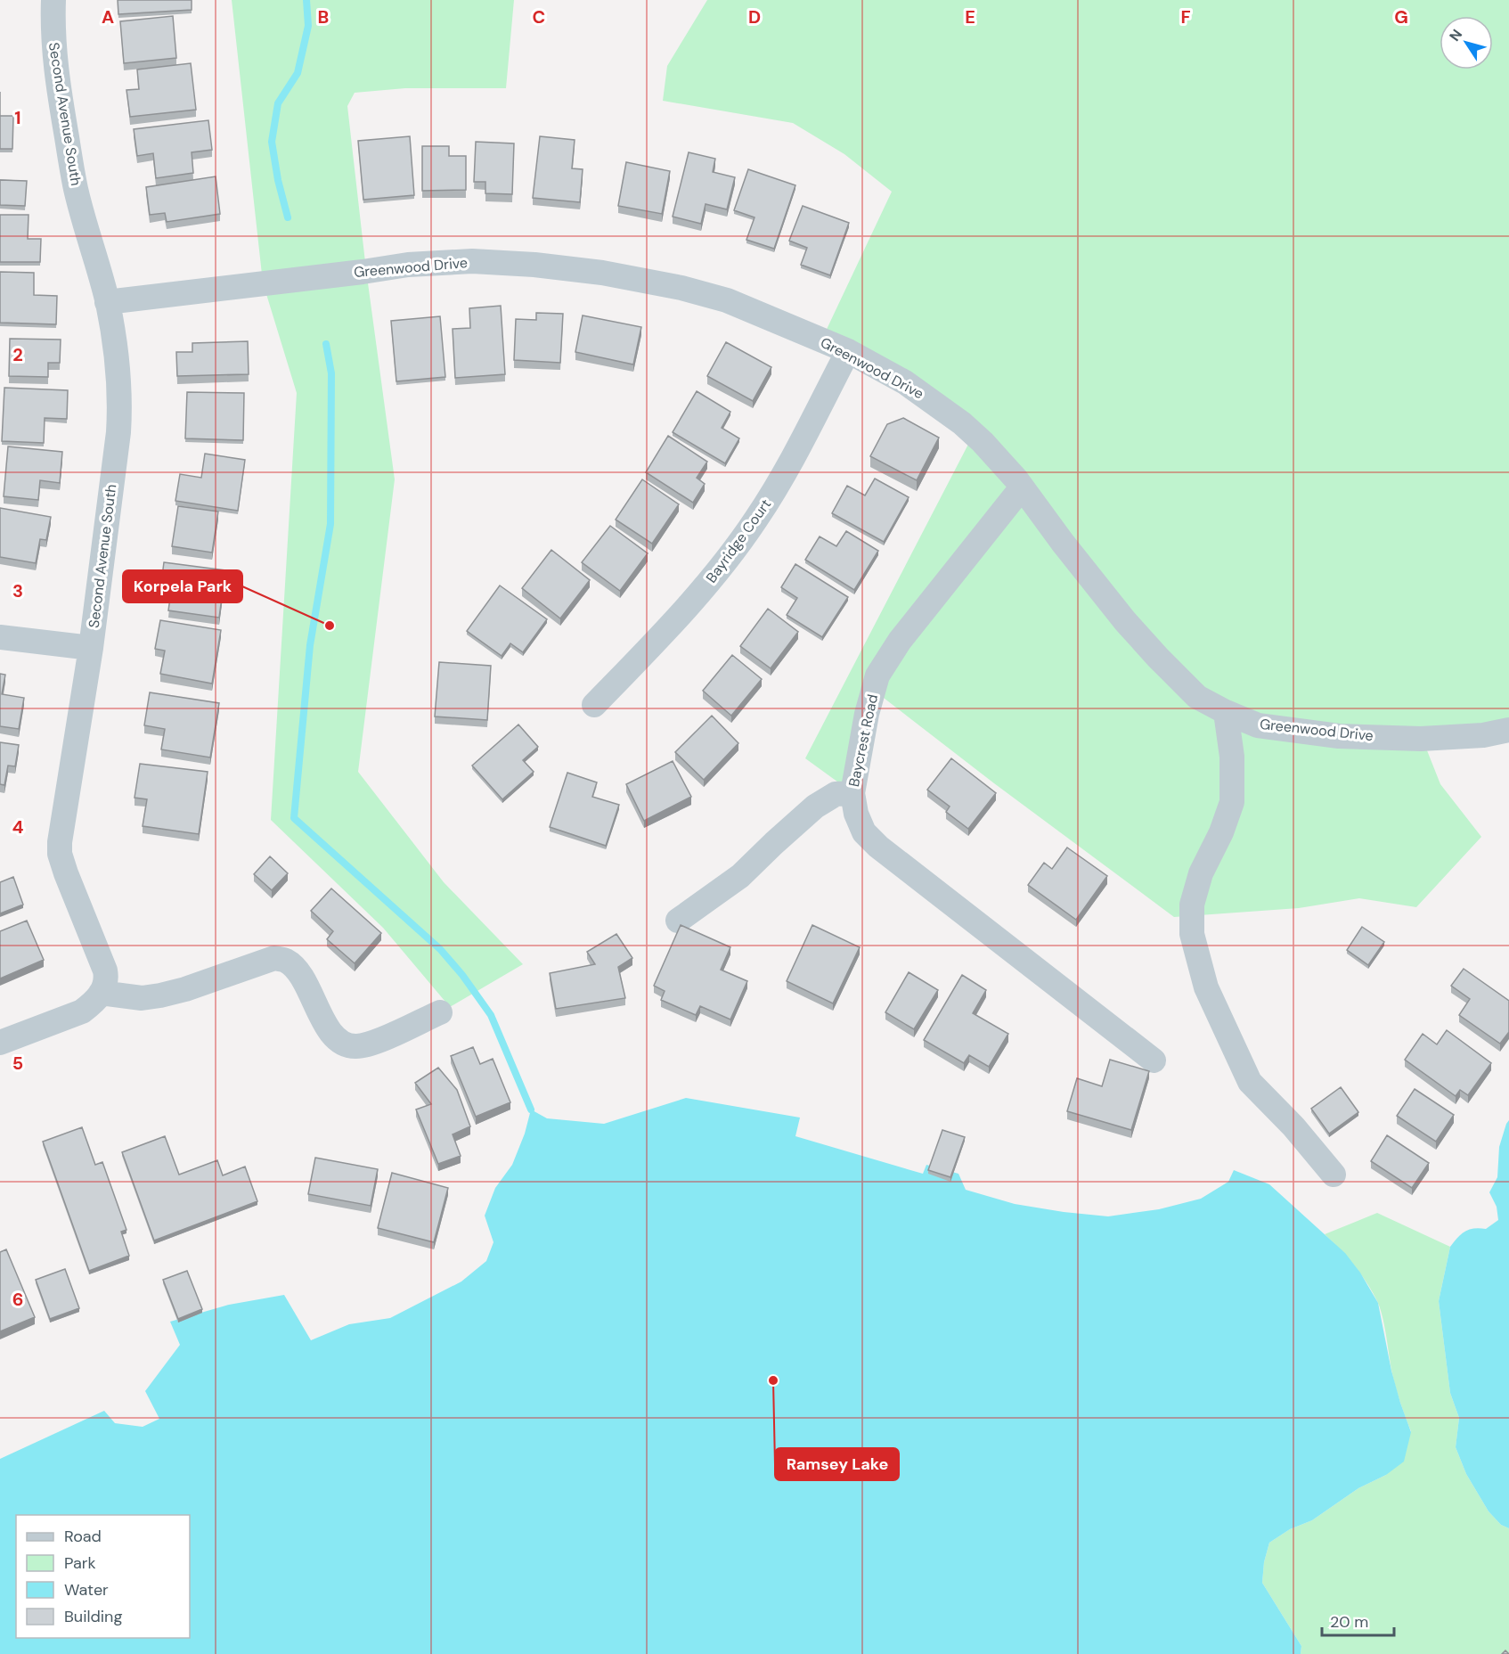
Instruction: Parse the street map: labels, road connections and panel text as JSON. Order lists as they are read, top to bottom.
{
  "streets": {
    "street": [
      "Second Avenue South",
      "Greenwood Drive",
      "Bayridge Court",
      "Baycrest Road"
    ]
  },
  "crossings": [
    ["Second Avenue South", "Greenwood Drive"],
    ["Greenwood Drive", "Bayridge Court"],
    ["Greenwood Drive", "Baycrest Road"]
  ],
  "places": ["Korpela Park", "Ramsey Lake"],
  "legend": [
    "Road",
    "Park",
    "Water",
    "Building"
  ],
  "scale_bar": "20 m",
  "north": "top left",
  "grid": {
    "columns": [
      "A",
      "B",
      "C",
      "D",
      "E",
      "F",
      "G"
    ],
    "rows": [
      "1",
      "2",
      "3",
      "4",
      "5",
      "6"
    ]
  }
}
